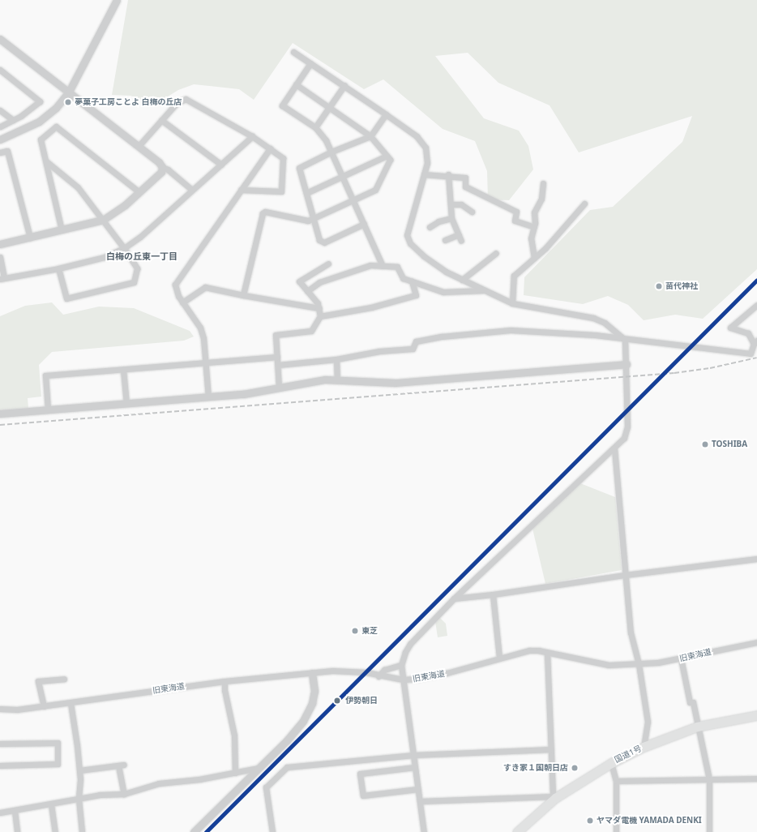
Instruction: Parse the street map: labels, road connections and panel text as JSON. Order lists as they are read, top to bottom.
{
  "streets": {
    "highway": ["国道1号"],
    "street": ["旧東海道"]
  },
  "districts": ["白梅の丘東一丁目"],
  "places": [
    "夢菓子工房ことよ 白梅の丘店",
    "苗代神社",
    "TOSHIBA",
    "東芝",
    "伊勢朝日",
    "すき家１国朝日店",
    "ヤマダ電機 YAMADA DENKI"
  ]
}
